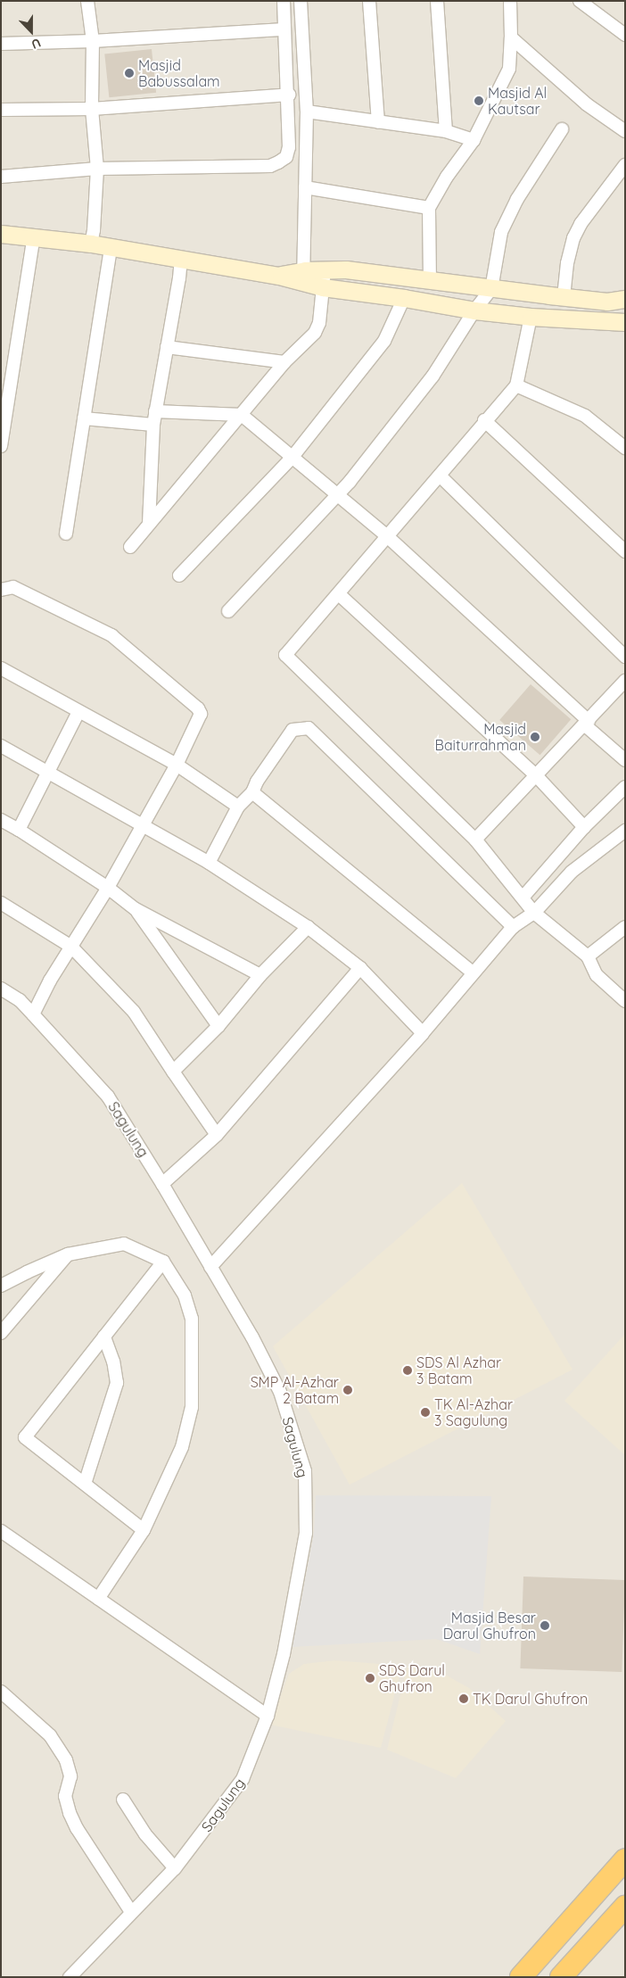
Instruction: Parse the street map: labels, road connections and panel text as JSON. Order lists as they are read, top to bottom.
{
  "streets": {
    "street": ["Sagulung"]
  },
  "places": [
    "Masjid Babussalam",
    "Masjid Al Kautsar",
    "Masjid Baiturrahman",
    "SDS Al Azhar 3 Batam",
    "SMP Al-Azhar 2 Batam",
    "TK Al-Azhar 3 Sagulung",
    "Masjid Besar Darul Ghufron",
    "SDS Darul Ghufron",
    "TK Darul Ghufron"
  ],
  "north": "bottom"
}
